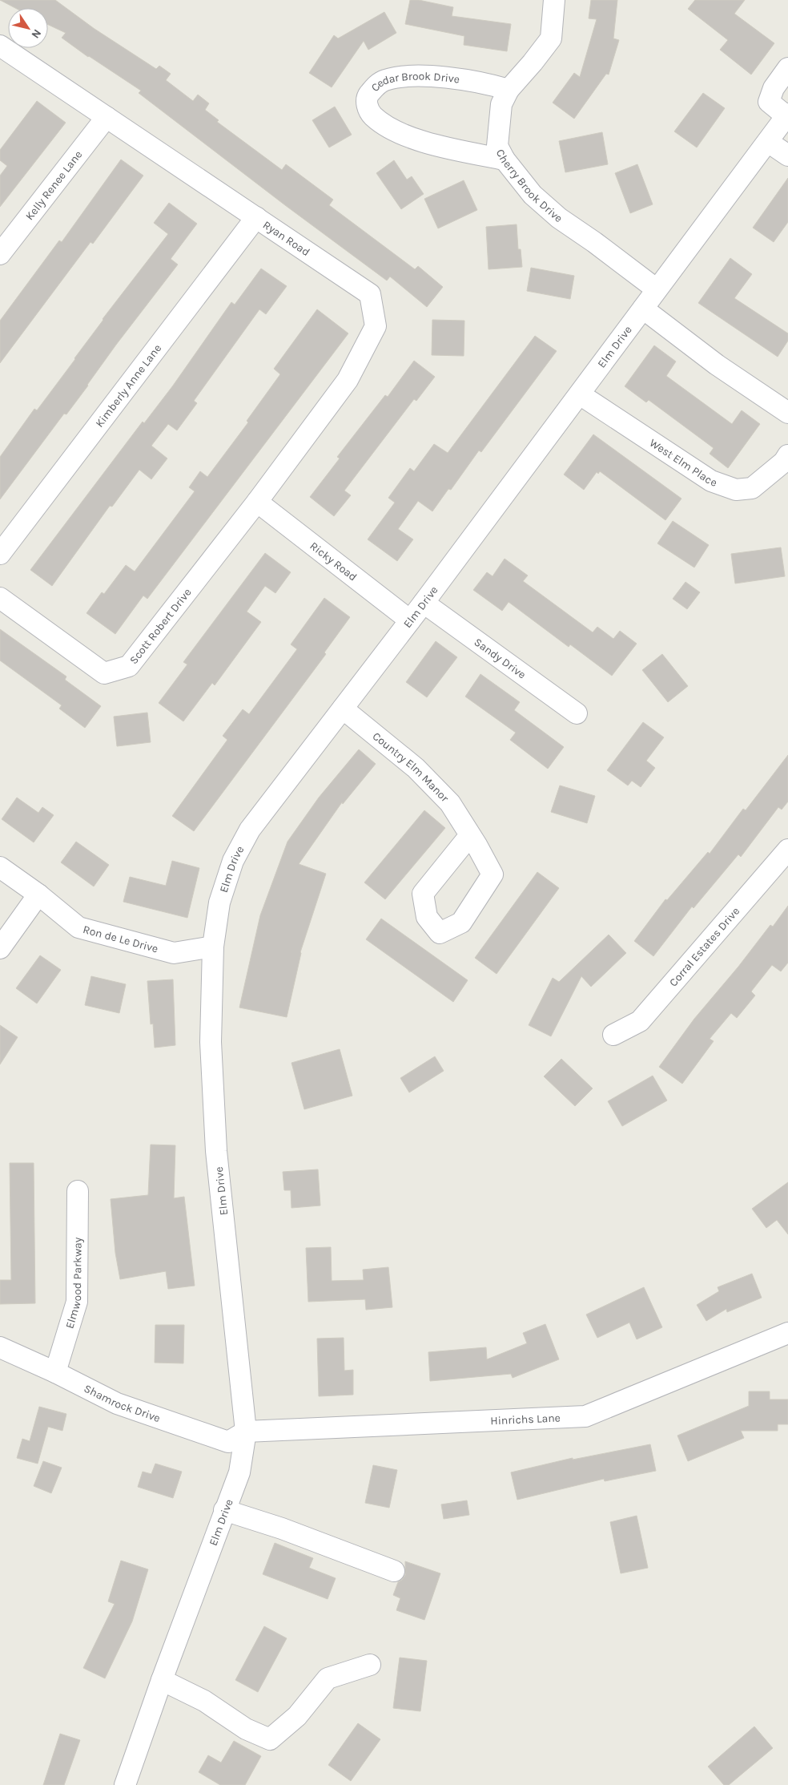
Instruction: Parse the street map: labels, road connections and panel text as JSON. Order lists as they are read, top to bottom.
{
  "streets": {
    "street": [
      "Cedar Brook Drive",
      "Cherry Brook Drive",
      "Kelly Renee Lane",
      "Ryan Road",
      "Elm Drive",
      "Kimberly Anne Lane",
      "West Elm Place",
      "Ricky Road",
      "Scott Robert Drive",
      "Sandy Drive",
      "Country Elm Manor",
      "Ron de Le Drive",
      "Corral Estates Drive",
      "Elmwood Parkway",
      "Shamrock Drive",
      "Hinrichs Lane"
    ]
  },
  "crossings": [
    ["Cedar Brook Drive", "Cherry Brook Drive"],
    ["Cherry Brook Drive", "Elm Drive"],
    ["Kelly Renee Lane", "Ryan Road"],
    ["Ryan Road", "Kimberly Anne Lane"],
    ["Ryan Road", "Ricky Road"],
    ["Ryan Road", "Scott Robert Drive"],
    ["Elm Drive", "West Elm Place"],
    ["Elm Drive", "Ricky Road"],
    ["Elm Drive", "Sandy Drive"],
    ["Elm Drive", "Country Elm Manor"],
    ["Elm Drive", "Ron de Le Drive"],
    ["Elm Drive", "Shamrock Drive"],
    ["Elm Drive", "Hinrichs Lane"],
    ["Ricky Road", "Scott Robert Drive"],
    ["Elmwood Parkway", "Shamrock Drive"],
    ["Shamrock Drive", "Hinrichs Lane"]
  ],
  "north": "bottom right"
}
